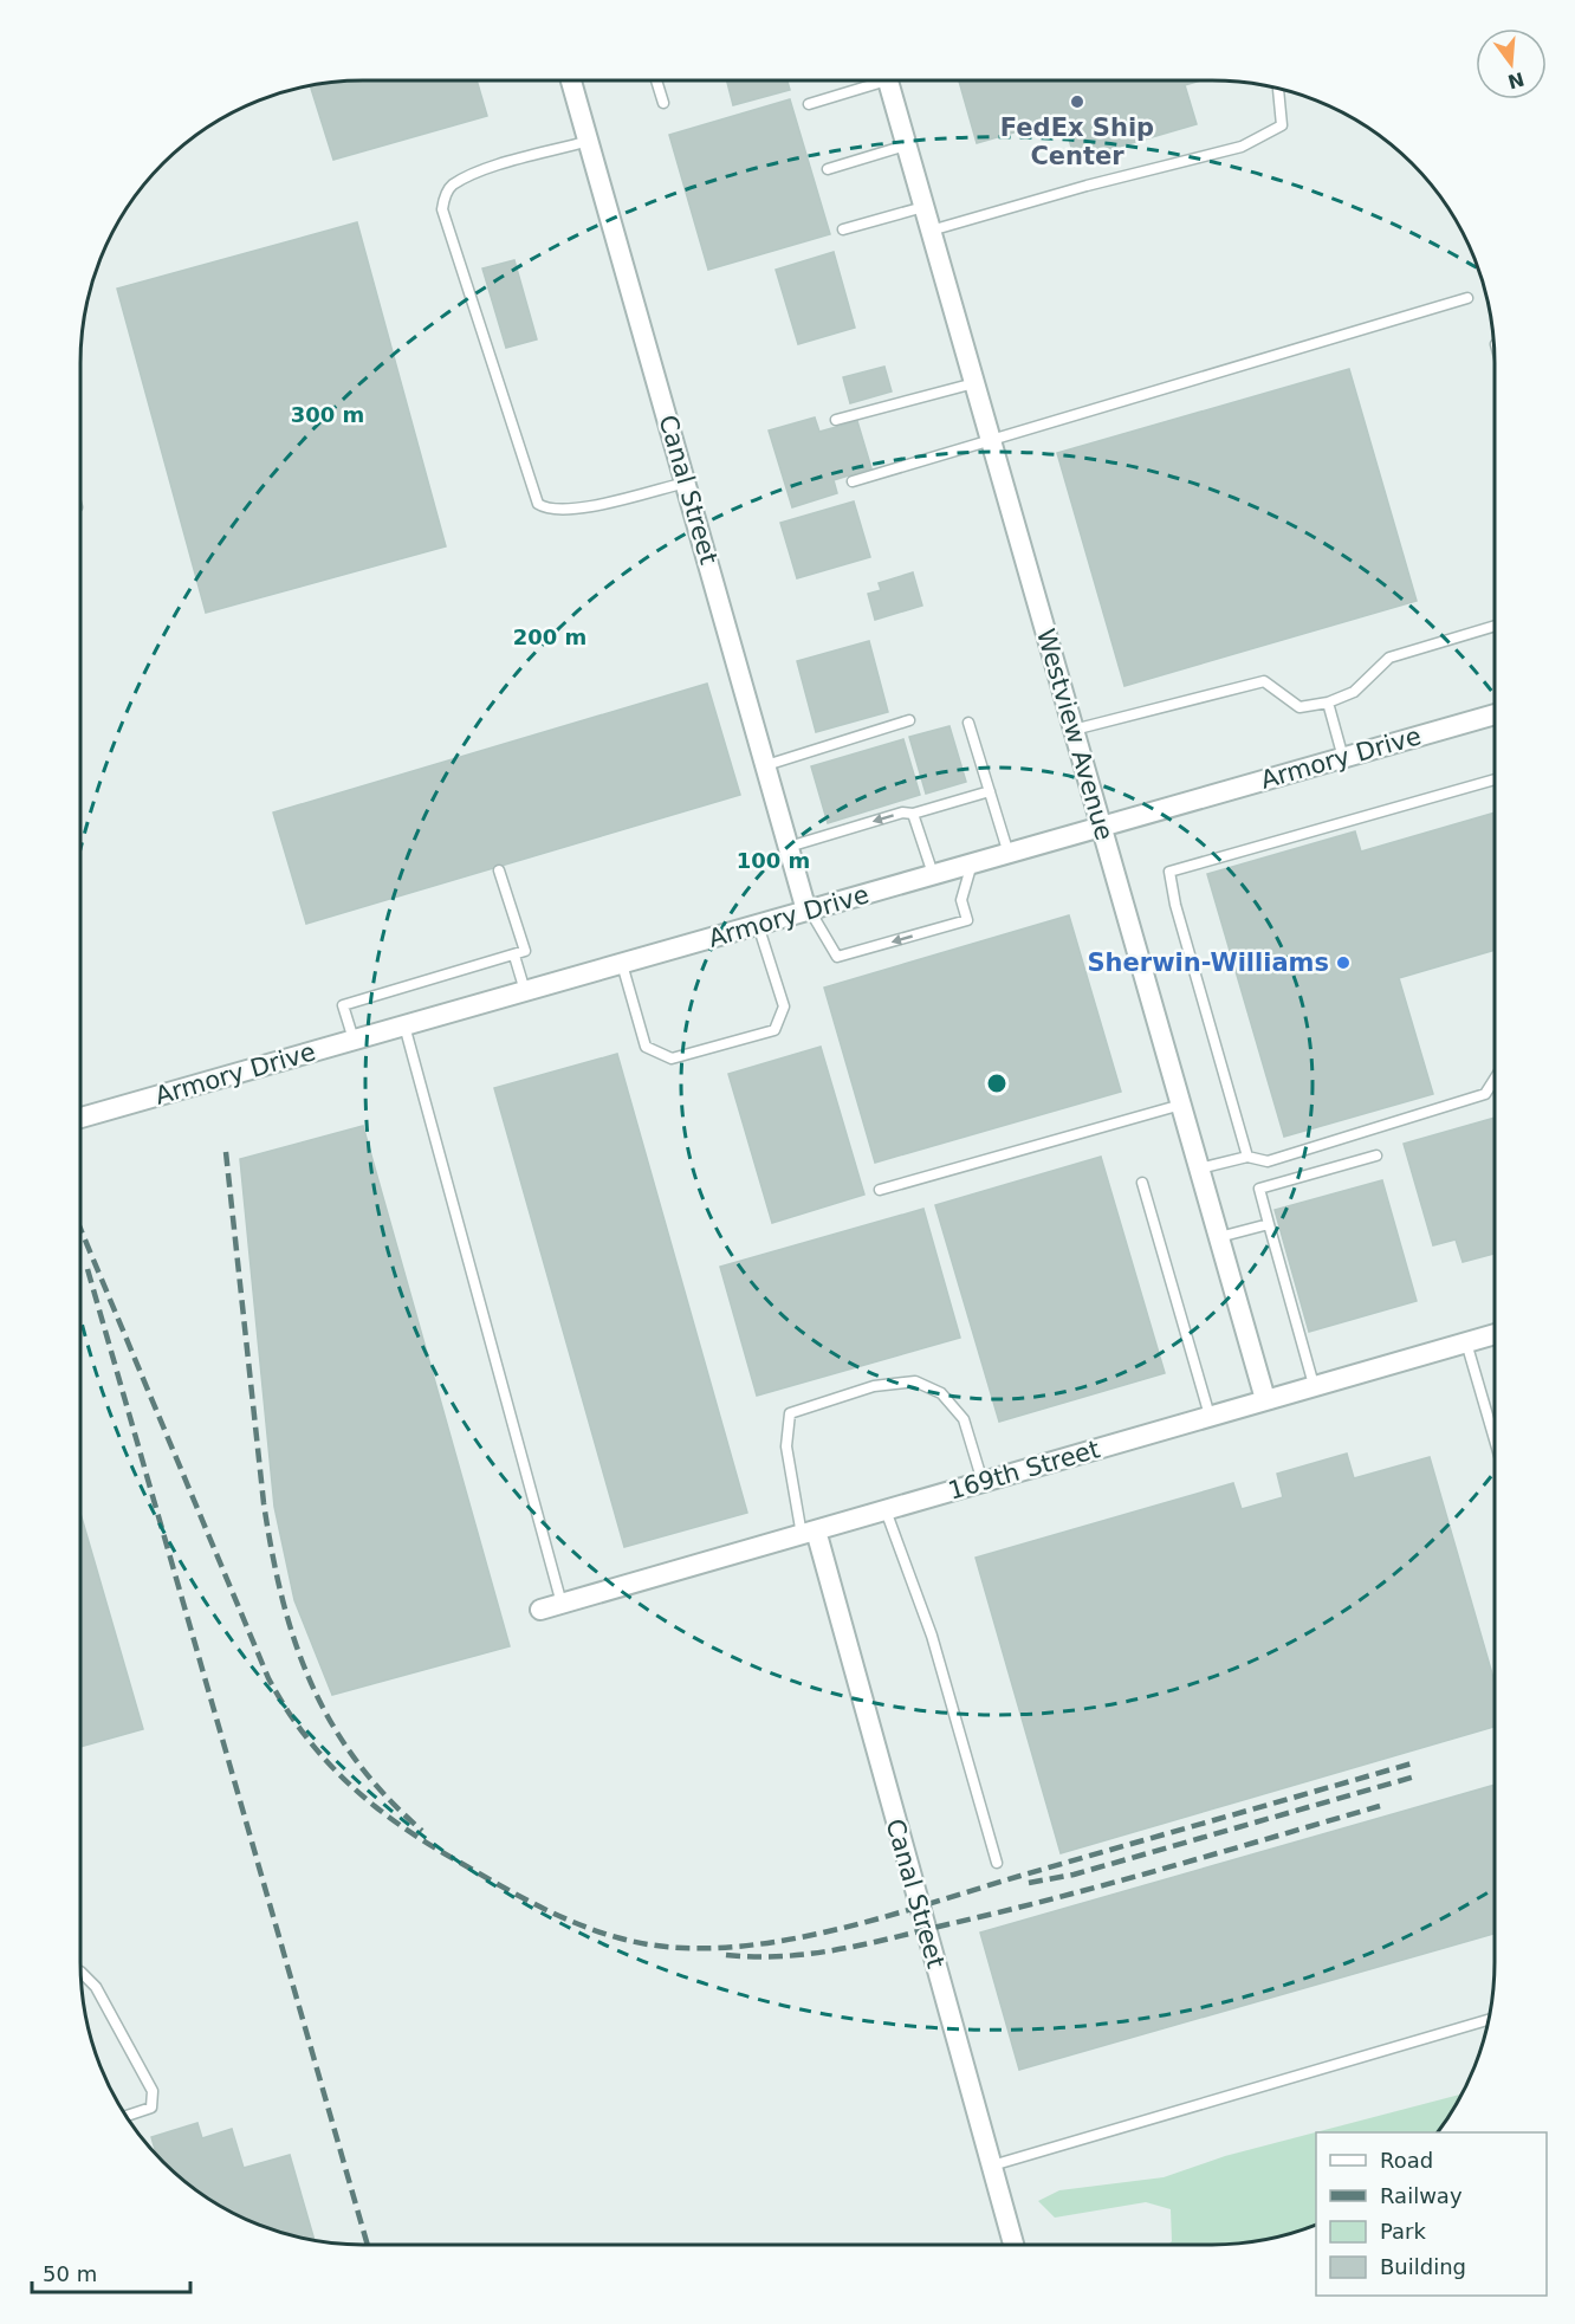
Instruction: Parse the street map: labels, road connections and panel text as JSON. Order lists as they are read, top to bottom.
{
  "streets": {
    "street": [
      "Canal Street",
      "Westview Avenue",
      "Armory Drive",
      "169th Street"
    ]
  },
  "crossings": [
    ["Canal Street", "Armory Drive"],
    ["Canal Street", "169th Street"],
    ["Westview Avenue", "Armory Drive"],
    ["Westview Avenue", "169th Street"]
  ],
  "places": ["FedEx Ship Center", "Sherwin-Williams"],
  "legend": [
    "Road",
    "Railway",
    "Park",
    "Building"
  ],
  "scale_bar": "50 m",
  "north": "bottom",
  "rings": ["300 m", "200 m", "100 m"]
}
